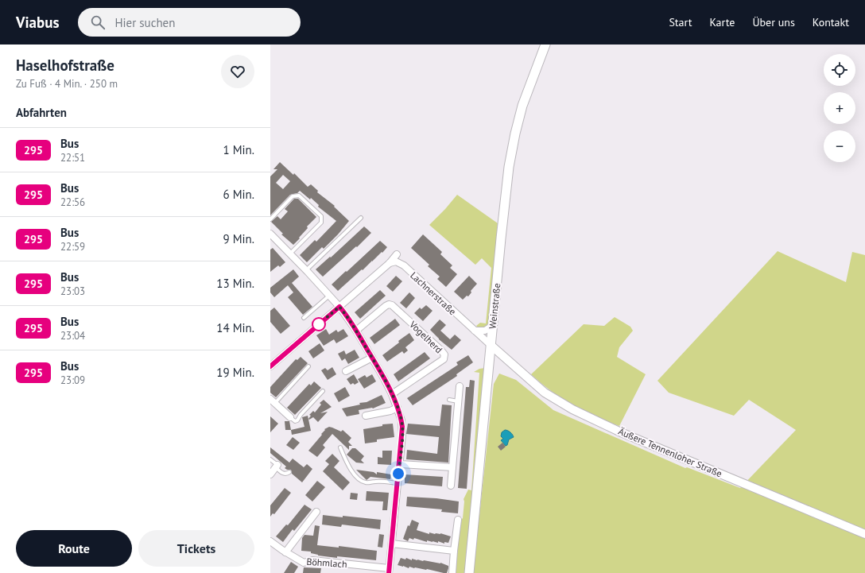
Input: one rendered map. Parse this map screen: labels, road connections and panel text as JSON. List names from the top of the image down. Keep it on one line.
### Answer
{"streets":{"main road":["Weinstraße"],"street":["Lachnerstraße","Vogelherd","Äußere Tennenloher Straße","Böhmlach"]},"crossings":[["Lachnerstraße","Weinstraße"],["Lachnerstraße","Äußere Tennenloher Straße"],["Weinstraße","Äußere Tennenloher Straße"]],"lines":["bus line 295"],"page":{"header":"Viabus","search":"Hier suchen","nav":["Start","Karte","Über uns","Kontakt"],"heading":[["Haselhofstraße","Zu Fuß · 4 Min. · 250 m"],"Abfahrten"],"map_buttons":["+","−"],"list":[{"mark":"295","name":"Bus","note":"22:51","value":"1 Min."},{"mark":"295","name":"Bus","note":"22:56","value":"6 Min."},{"mark":"295","name":"Bus","note":"22:59","value":"9 Min."},{"mark":"295","name":"Bus","note":"23:03","value":"13 Min."},{"mark":"295","name":"Bus","note":"23:04","value":"14 Min."},{"mark":"295","name":"Bus","note":"23:09","value":"19 Min."}],"buttons":["Route","Tickets"]}}
